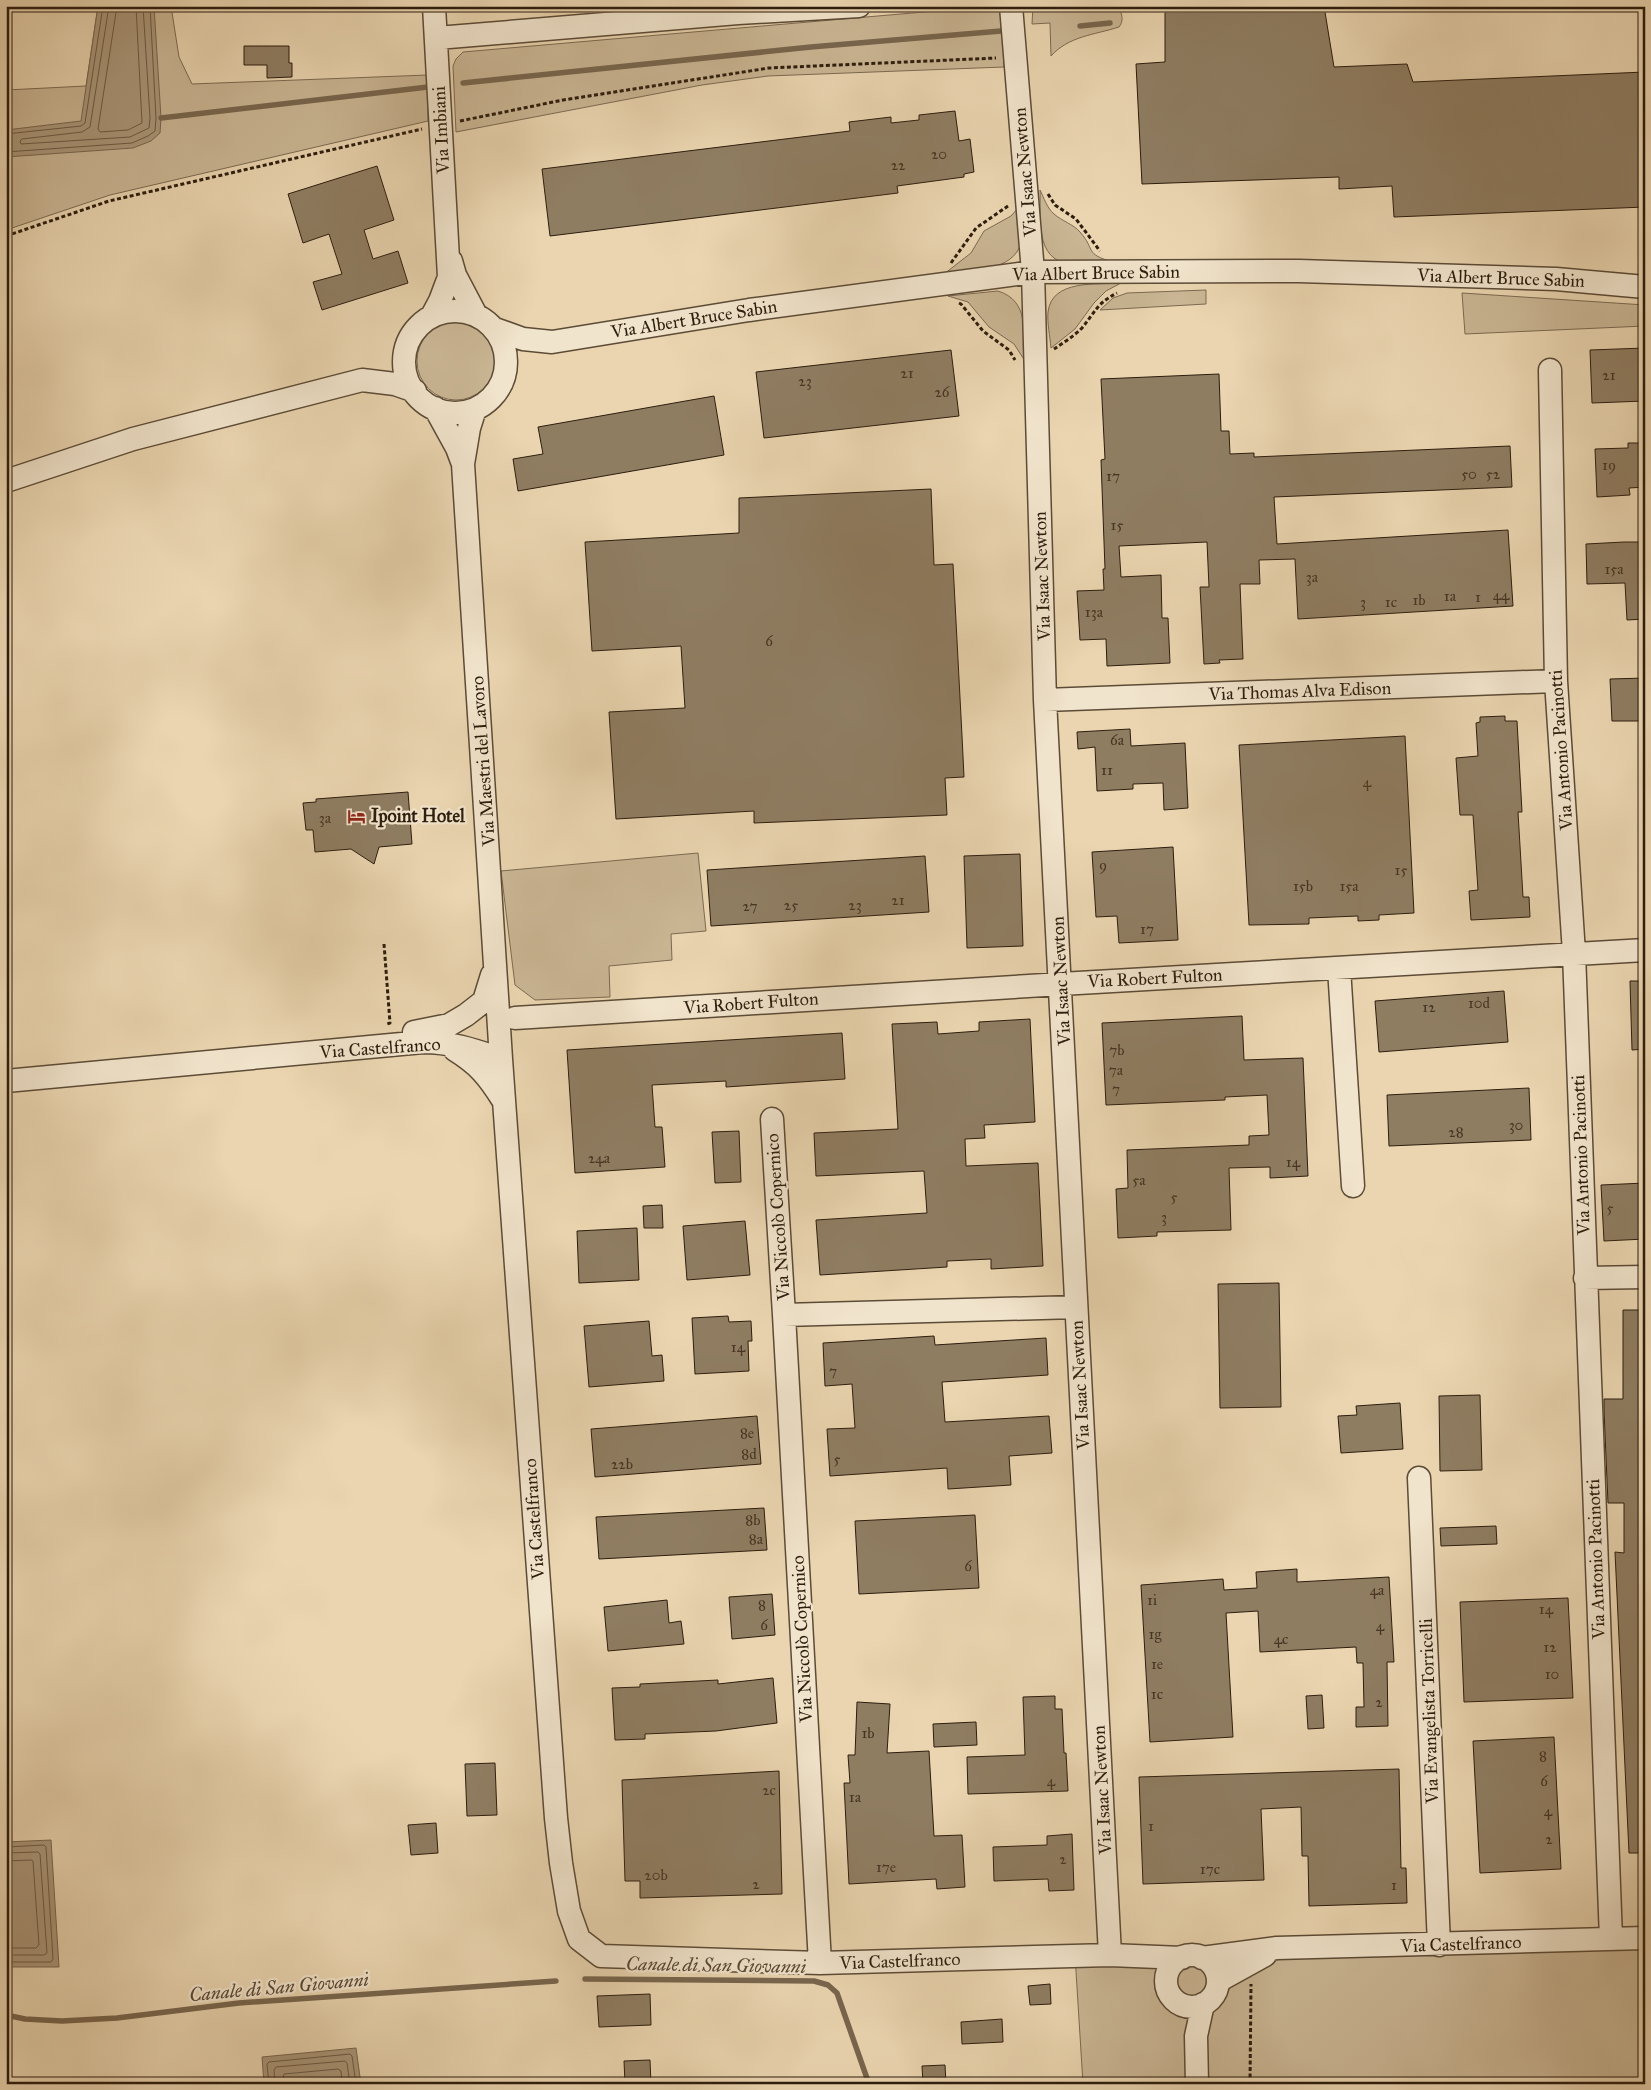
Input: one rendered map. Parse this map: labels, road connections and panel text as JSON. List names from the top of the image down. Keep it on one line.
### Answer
{"streets":{"street":["Via Imbiani","Via Isaac Newton","Via Albert Bruce Sabin","Via Thomas Alva Edison","Via Antonio Pacinotti","Via Maestri del Lavoro","Via Robert Fulton","Via Castelfranco","Via Niccolò Copernico","Via Evangelista Torricelli"]},"crossings":[["Via Imbiani","Via Albert Bruce Sabin"],["Via Imbiani","Via Maestri del Lavoro"],["Via Isaac Newton","Via Albert Bruce Sabin"],["Via Isaac Newton","Via Thomas Alva Edison"],["Via Isaac Newton","Via Robert Fulton"],["Via Isaac Newton","Via Castelfranco"],["Via Isaac Newton","Via Niccolò Copernico"],["Via Albert Bruce Sabin","Via Maestri del Lavoro"],["Via Thomas Alva Edison","Via Antonio Pacinotti"],["Via Antonio Pacinotti","Via Robert Fulton"],["Via Antonio Pacinotti","Via Castelfranco"],["Via Maestri del Lavoro","Via Castelfranco"],["Via Castelfranco","Via Niccolò Copernico"],["Via Castelfranco","Via Evangelista Torricelli"]],"water":["Canale di San Giovanni"],"places":{"hotel":["Ipoint Hotel"]},"house_numbers":["20","22","21","21","23","26","19","50","52","17","15","15a","3a","44","1a","1","1b","3","1c","13a","6","6a","11","4","3a","9","15","15b","15a","21","25","23","27","17","10d","12","7b","7a","7","30","28","24a","14","5a","5","5","3","14","7","8e","8d","5","22b","8b","8a","6","4a","1i","8","14","6","4","1g","4c","12","1e","10","1c","2","1b","8","4","6","2c","1a","4","1","2","2","17e","17c","20b","2","1"]}
